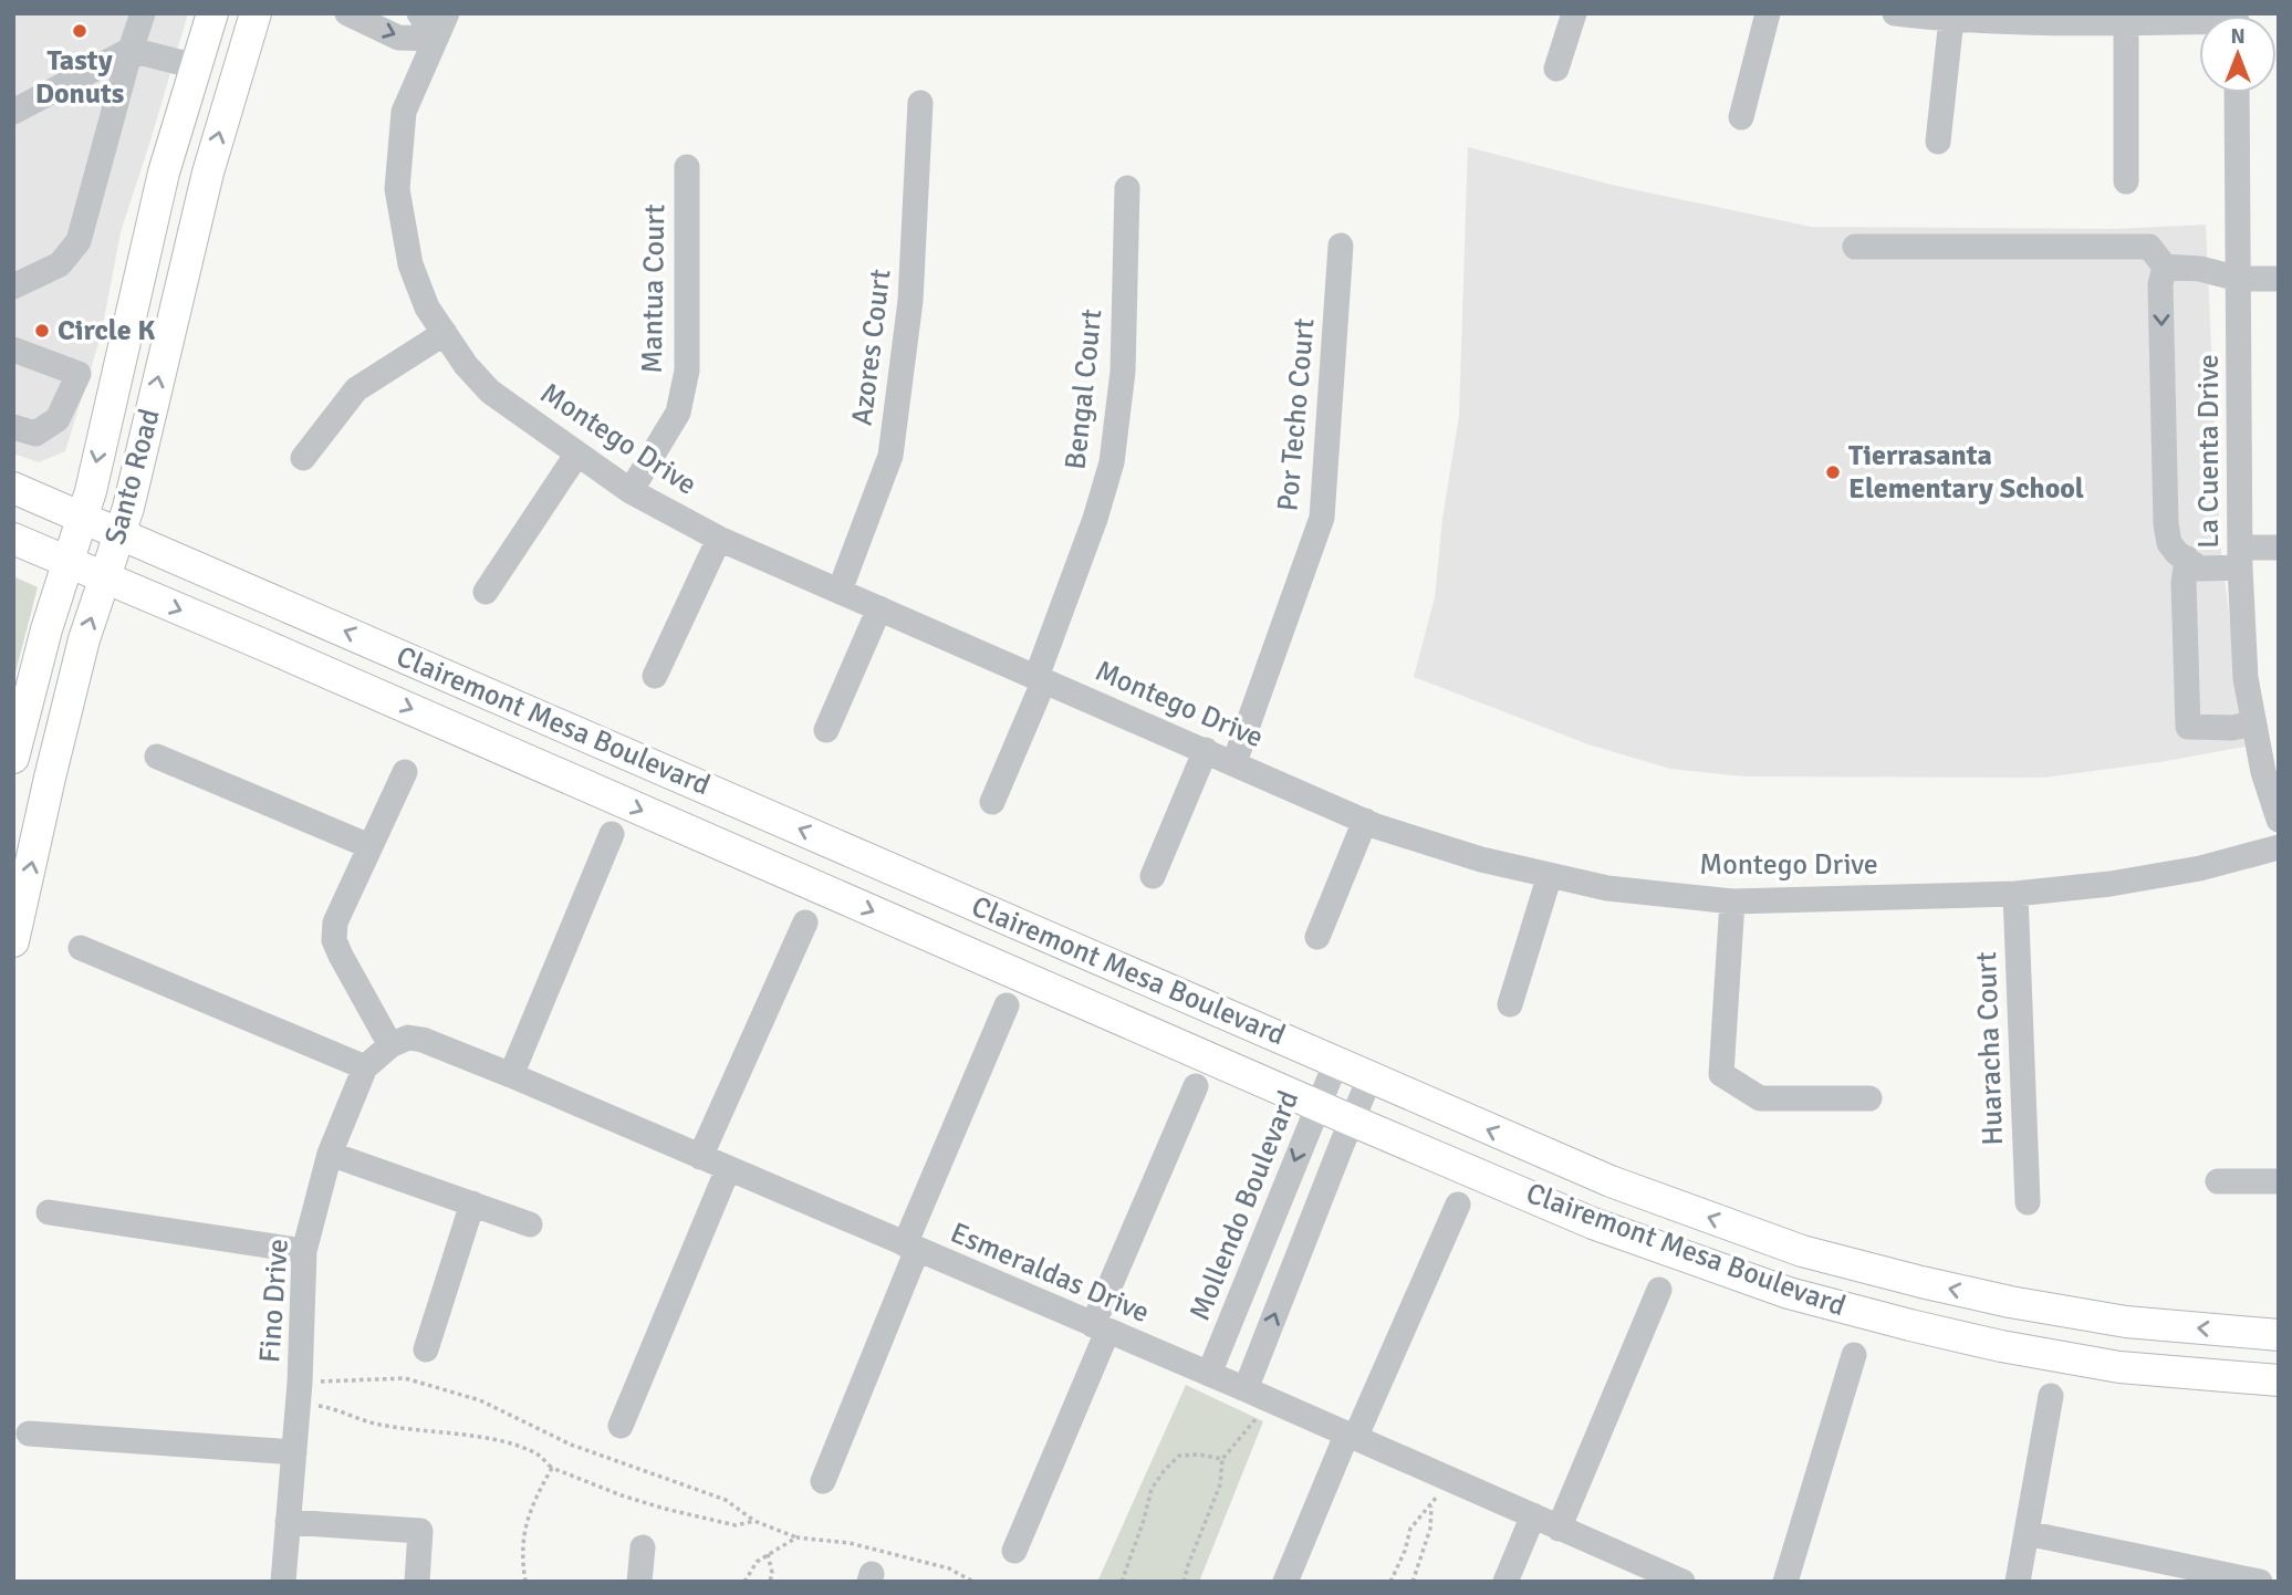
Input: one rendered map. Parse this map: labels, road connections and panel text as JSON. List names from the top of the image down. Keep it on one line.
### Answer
{"streets":{"main road":["Santo Road","Clairemont Mesa Boulevard"],"street":["Mantua Court","Azores Court","Bengal Court","Por Techo Court","Montego Drive","La Cuenta Drive","Huaracha Court","Mollendo Boulevard","Esmeraldas Drive","Fino Drive"]},"crossings":[["Mantua Court","Montego Drive"],["Azores Court","Montego Drive"],["Bengal Court","Montego Drive"],["Por Techo Court","Montego Drive"],["Montego Drive","Huaracha Court"],["Santo Road","Clairemont Mesa Boulevard"],["Clairemont Mesa Boulevard","Mollendo Boulevard"],["Mollendo Boulevard","Esmeraldas Drive"],["Esmeraldas Drive","Fino Drive"]],"places":["Tasty Donuts","Circle K","Tierrasanta Elementary School"],"north":"top"}
